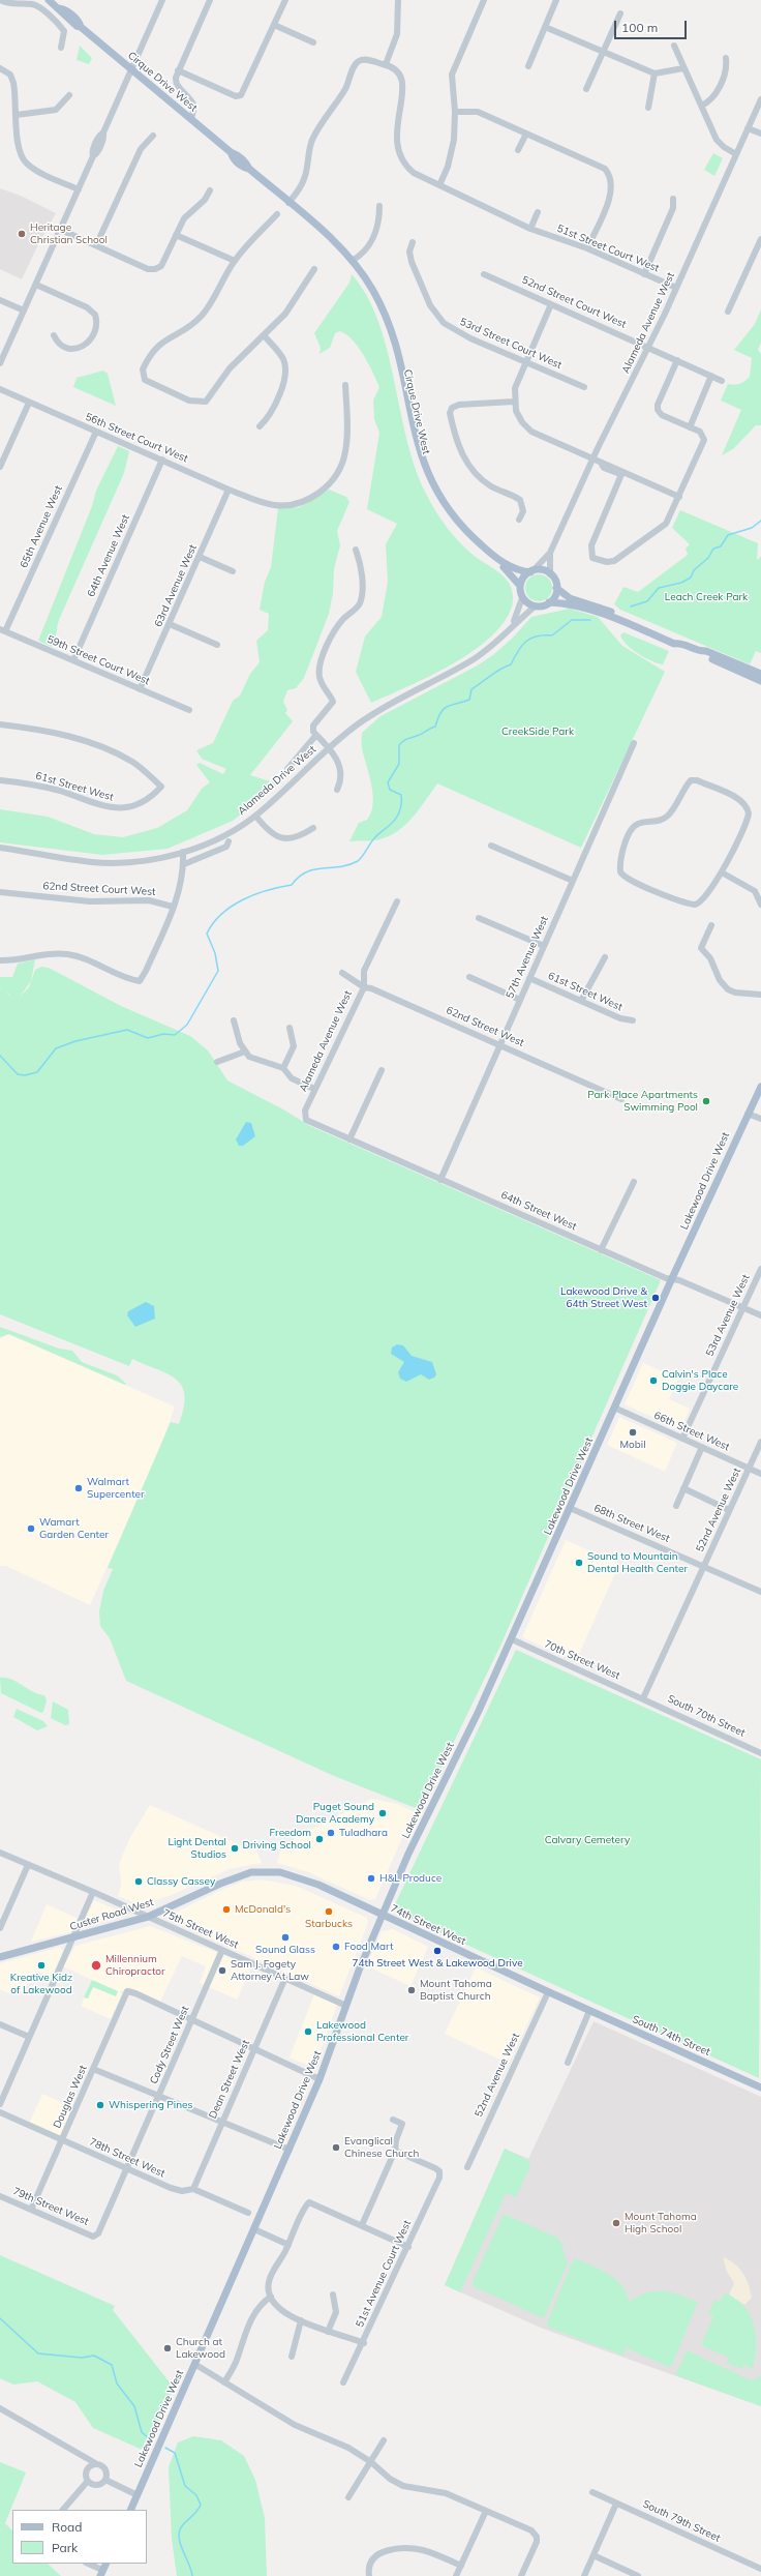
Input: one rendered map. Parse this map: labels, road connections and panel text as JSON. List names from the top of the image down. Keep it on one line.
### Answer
{"streets":{"main road":["Cirque Drive West","Lakewood Drive West","Custer Road West","74th Street West","South 74th Street"],"street":["51st Street Court West","52nd Street Court West","Alameda Avenue West","53rd Street Court West","56th Street Court West","65th Avenue West","64th Avenue West","63rd Avenue West","59th Street Court West","Alameda Drive West","61st Street West","62nd Street Court West","57th Avenue West","62nd Street West","64th Street West","53rd Avenue West","66th Street West","52nd Avenue West","68th Street West","70th Street West","South 70th Street","75th Street West","Cody Street West","Dean Street West","Douglas West","78th Street West","79th Street West","51st Avenue Court West","South 79th Street"]},"crossings":[["Cirque Drive West","Alameda Avenue West"],["Cirque Drive West","Alameda Drive West"],["51st Street Court West","Alameda Avenue West"],["52nd Street Court West","Alameda Avenue West"],["Alameda Avenue West","Alameda Drive West"],["Alameda Avenue West","62nd Street West"],["Alameda Avenue West","64th Street West"],["56th Street Court West","65th Avenue West"],["56th Street Court West","64th Avenue West"],["56th Street Court West","63rd Avenue West"],["65th Avenue West","59th Street Court West"],["64th Avenue West","59th Street Court West"],["63rd Avenue West","59th Street Court West"],["61st Street West","57th Avenue West"],["57th Avenue West","62nd Street West"],["57th Avenue West","64th Street West"],["Lakewood Drive West","64th Street West"],["Lakewood Drive West","66th Street West"],["Lakewood Drive West","68th Street West"],["Lakewood Drive West","70th Street West"],["Lakewood Drive West","74th Street West"],["Lakewood Drive West","75th Street West"],["64th Street West","53rd Avenue West"],["53rd Avenue West","66th Street West"],["66th Street West","52nd Avenue West"],["52nd Avenue West","68th Street West"],["52nd Avenue West","70th Street West"],["52nd Avenue West","South 70th Street"],["52nd Avenue West","74th Street West"],["70th Street West","South 70th Street"],["Custer Road West","74th Street West"],["Custer Road West","75th Street West"],["74th Street West","South 74th Street"],["75th Street West","Cody Street West"],["75th Street West","Dean Street West"],["Cody Street West","Douglas West"],["Cody Street West","78th Street West"],["Cody Street West","79th Street West"],["Dean Street West","78th Street West"],["Douglas West","78th Street West"],["Douglas West","79th Street West"]],"parks":["Leach Creek Park","CreekSide Park","Calvary Cemetery"],"places":["Heritage Christian School","Park Place Apartments Swimming Pool","Lakewood Drive & 64th Street West","Calvin's Place Doggie Daycare","Mobil","Walmart Supercenter","Wamart Garden Center","Sound to Mountain Dental Health Center","Puget Sound Dance Academy","Tuladhara","Freedom Driving School","Light Dental Studios","H&L Produce","Classy Cassey","McDonald's","Starbucks","Sound Glass","Food Mart","74th Street West & Lakewood Drive","Kreative Kidz of Lakewood","Millennium Chiropractor","Sam J. Fogety Attorney At Law","Mount Tahoma Baptist Church","Lakewood Professional Center","Whispering Pines","Evanglical Chinese Church","Mount Tahoma High School","Church at Lakewood"],"legend":["Road","Park"],"scale_bar":"100 m"}
